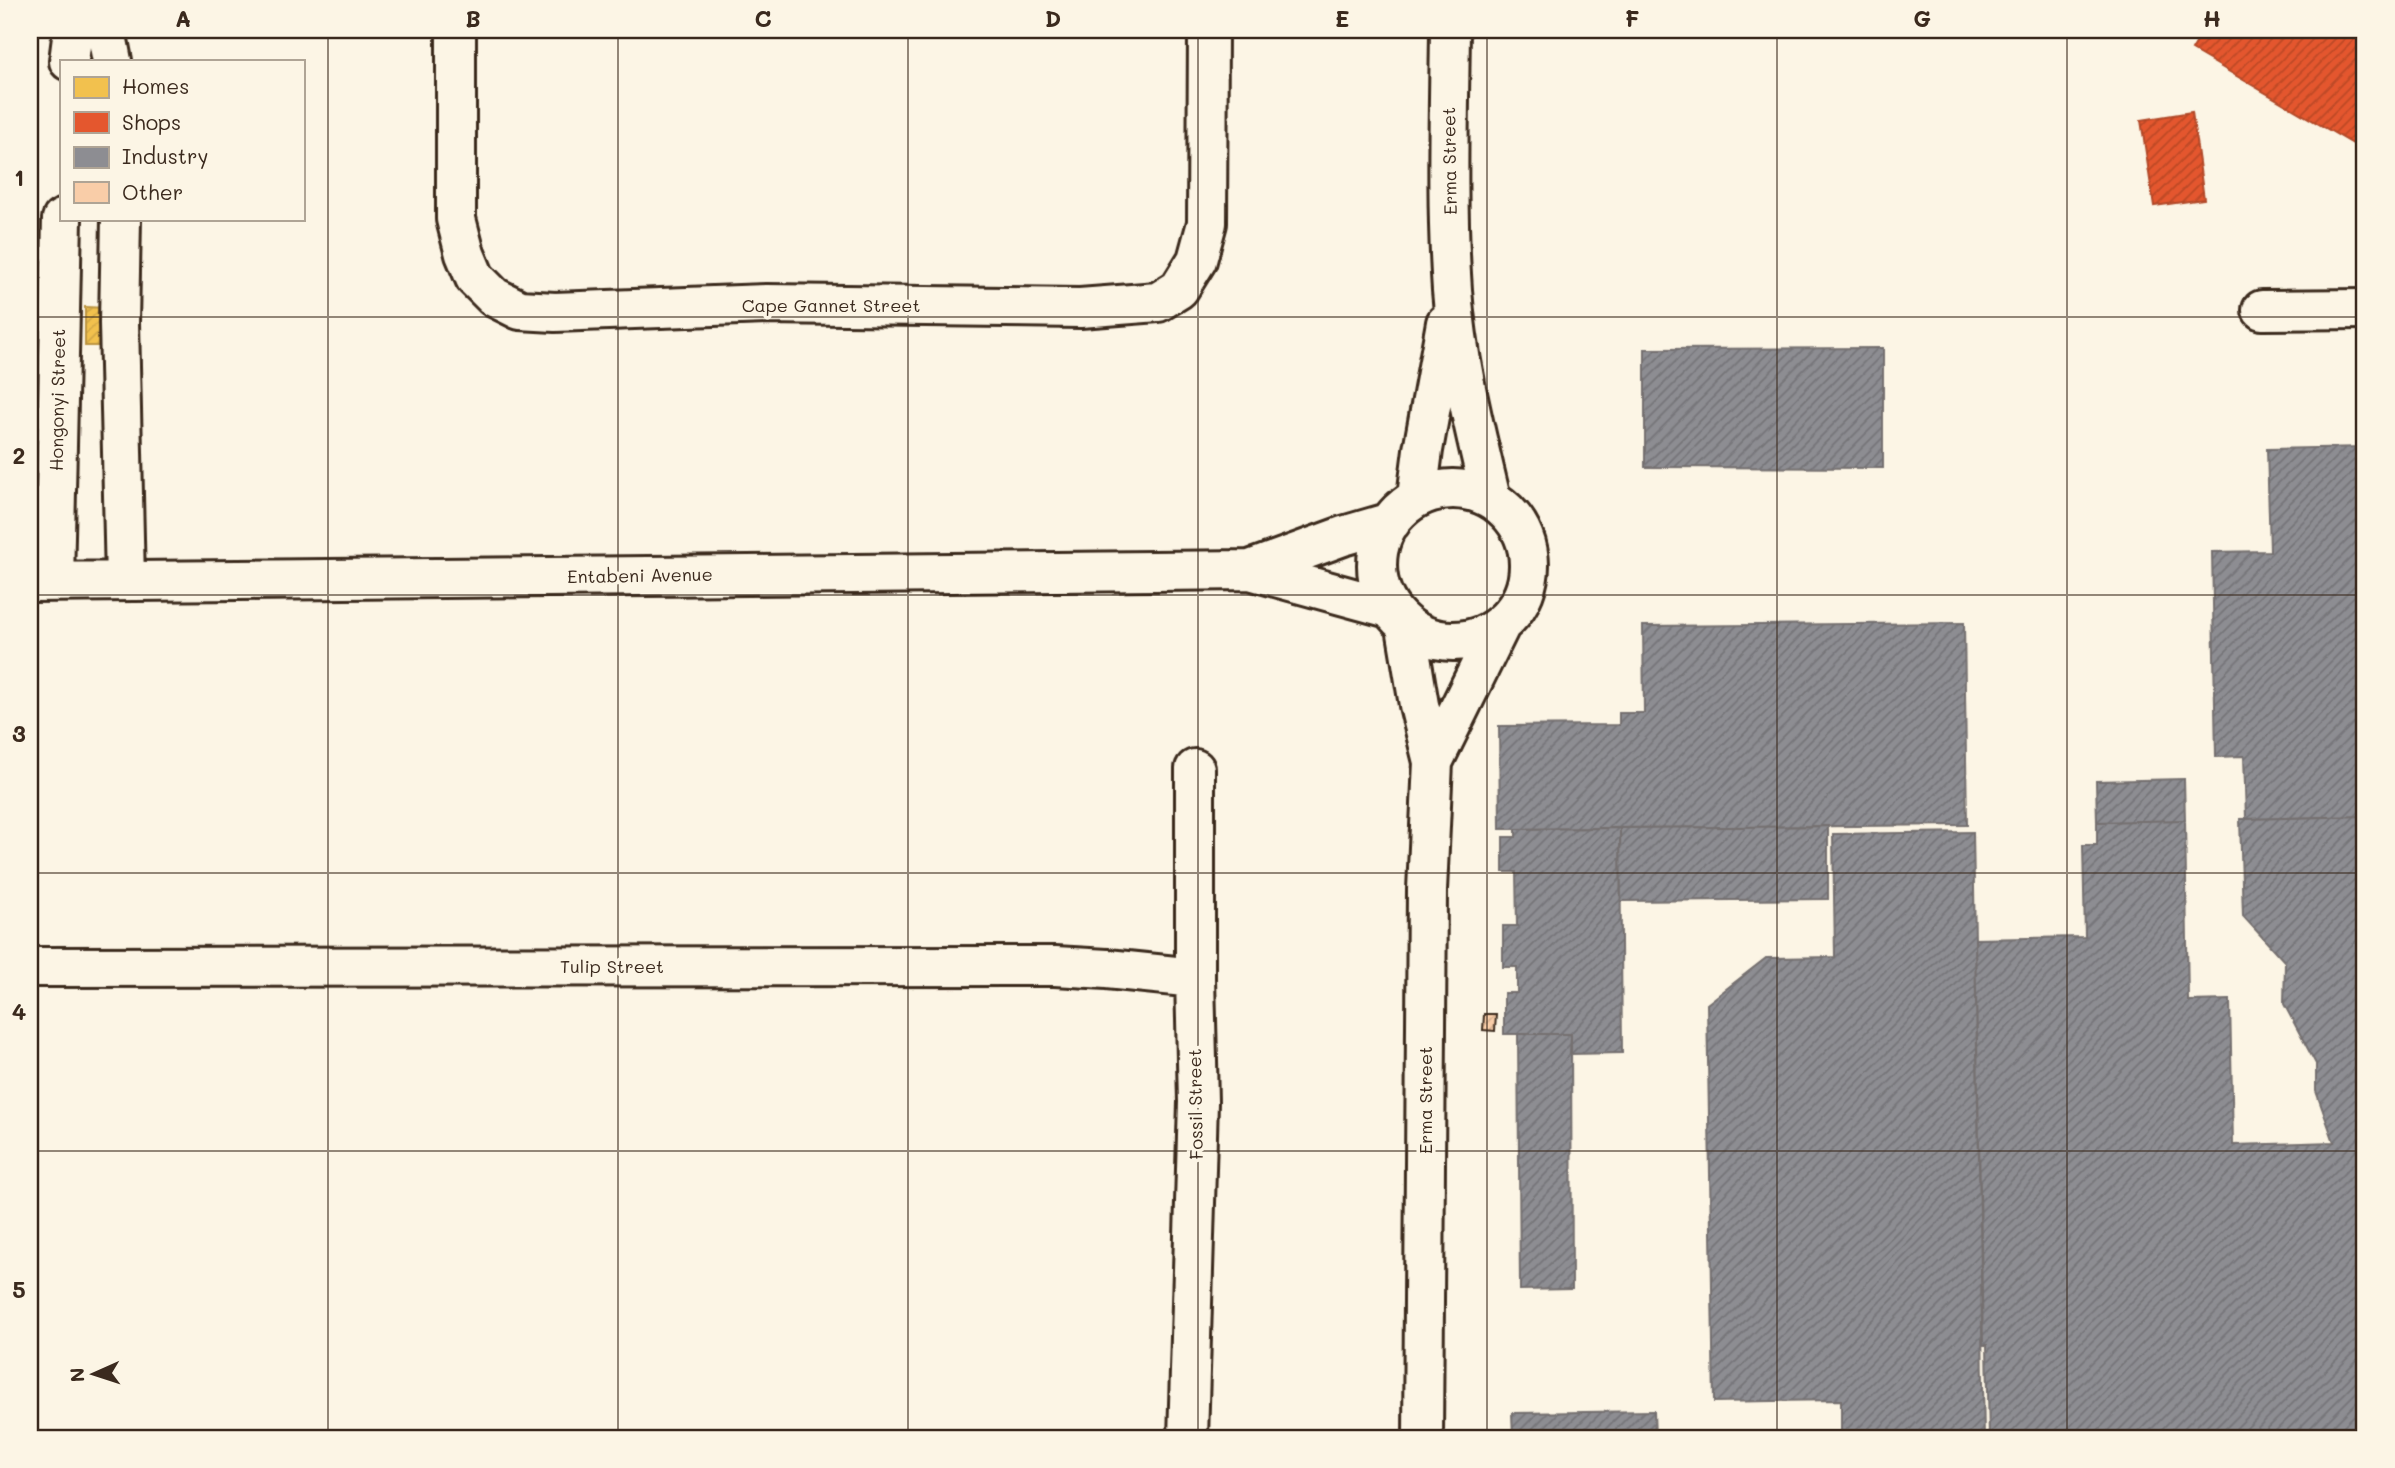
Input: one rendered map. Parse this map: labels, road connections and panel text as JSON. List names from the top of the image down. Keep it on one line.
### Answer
{"streets":{"street":["Erma Street","Cape Gannet Street","Hongonyi Street","Entabeni Avenue","Tulip Street","Fossil Street"]},"crossings":[["Erma Street","Entabeni Avenue"],["Hongonyi Street","Entabeni Avenue"],["Tulip Street","Fossil Street"]],"legend":["Homes","Shops","Industry","Other"],"north":"left","grid":{"columns":["A","B","C","D","E","F","G","H"],"rows":["1","2","3","4","5"]}}
